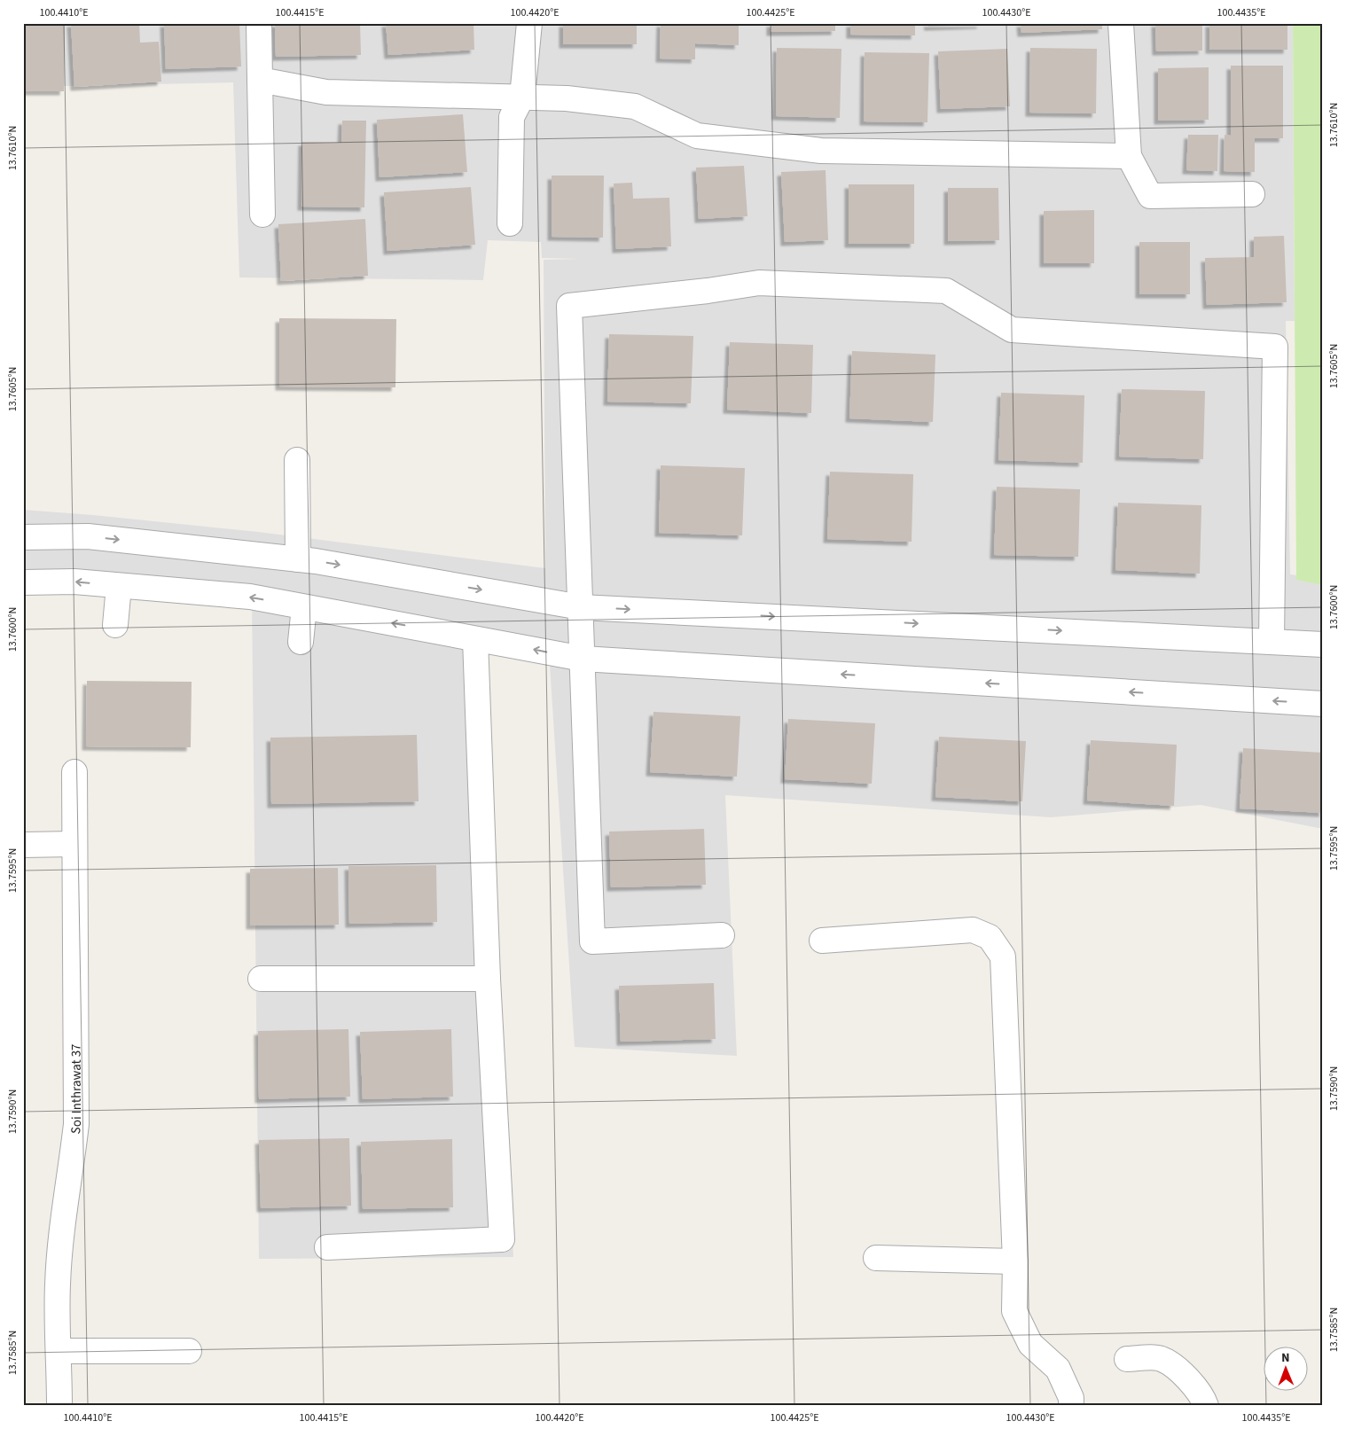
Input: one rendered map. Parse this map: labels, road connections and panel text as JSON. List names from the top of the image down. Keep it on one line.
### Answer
{"streets":{"street":["Soi Inthrawat 37"]},"north":"top","coordinates":["100.4410°E","100.4415°E","100.4420°E","100.4425°E","100.4430°E","100.4435°E","13.7610°N","13.7605°N","13.7600°N","13.7595°N","13.7590°N","13.7585°N"]}
